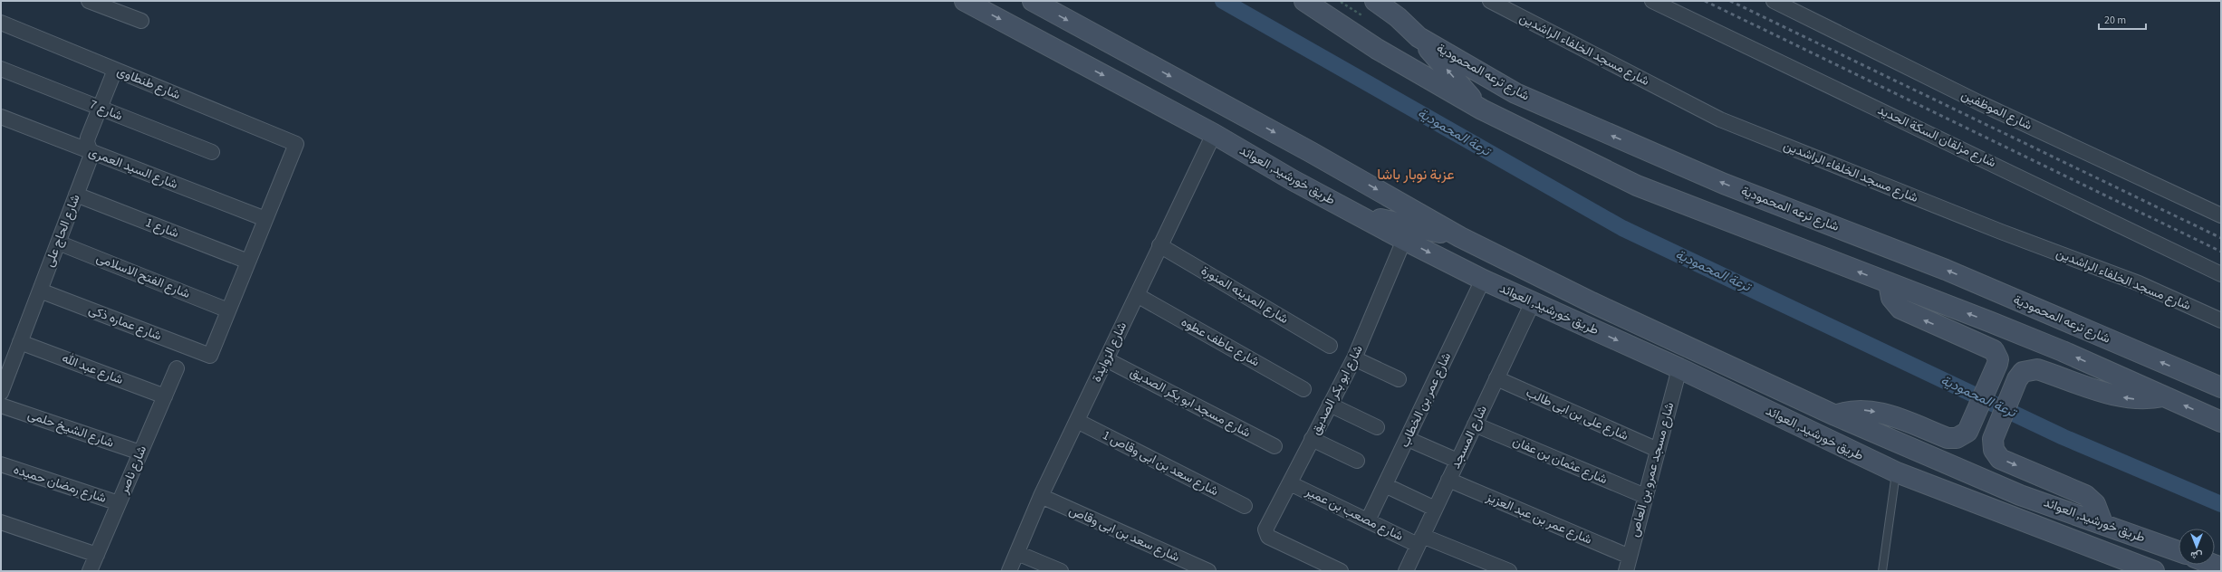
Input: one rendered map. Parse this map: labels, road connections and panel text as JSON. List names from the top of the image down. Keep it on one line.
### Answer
{"streets":{"main road":["شارع ترعه المحمودية","طريق خورشيد, العوائد"],"street":["شارع مسجد الخلفاء الراشدين","شارع طنطاوى","شارع 7","شارع الموظفين","شارع مزلقان السكة الحديد","شارع السيد العمرى","شارع 1","شارع الحاج على","شارع الفتح الاسلامى","شارع المدينه المنورة","شارع عماره ذكى","شارع عاطف عطوه","شارع الزوايدة","شارع عبد الله","شارع ابو بكر الصديق","شارع عمر بن الخطاب","شارع مسجد ابو بكر الصديق","شارع على بن ابى طالب","شارع الشيخ حلمى","شارع المسجد","شارع عثمان بن عفان","شارع سعد بن ابى وقاص 1","شارع ناصر","شارع مسجد عمرو بن العاص","شارع رمضان حميده","شارع مصعب بن عمير","شارع عمر بن عبد العزيز","شارع سعد بن ابى وقاص"]},"crossings":[["شارع طنطاوى","شارع السيد العمرى"],["شارع طنطاوى","شارع الحاج على"],["شارع 7","شارع الحاج على"],["شارع السيد العمرى","شارع الحاج على"],["طريق خورشيد, العوائد","شارع الزوايدة"],["طريق خورشيد, العوائد","شارع ابو بكر الصديق"],["طريق خورشيد, العوائد","شارع عمر بن الخطاب"],["طريق خورشيد, العوائد","شارع المسجد"],["طريق خورشيد, العوائد","شارع مسجد عمرو بن العاص"],["شارع 1","شارع الحاج على"],["شارع الحاج على","شارع الفتح الاسلامى"],["شارع الحاج على","شارع عماره ذكى"],["شارع الحاج على","شارع عبد الله"],["شارع الفتح الاسلامى","شارع عماره ذكى"],["شارع المدينه المنورة","شارع الزوايدة"],["شارع عاطف عطوه","شارع الزوايدة"],["شارع الزوايدة","شارع مسجد ابو بكر الصديق"],["شارع الزوايدة","شارع سعد بن ابى وقاص 1"],["شارع الزوايدة","شارع سعد بن ابى وقاص"],["شارع عبد الله","شارع ناصر"],["شارع ابو بكر الصديق","شارع مصعب بن عمير"],["شارع عمر بن الخطاب","شارع مصعب بن عمير"],["شارع على بن ابى طالب","شارع المسجد"],["شارع على بن ابى طالب","شارع مسجد عمرو بن العاص"],["شارع الشيخ حلمى","شارع ناصر"],["شارع المسجد","شارع عثمان بن عفان"],["شارع المسجد","شارع مصعب بن عمير"],["شارع المسجد","شارع عمر بن عبد العزيز"],["شارع عثمان بن عفان","شارع مسجد عمرو بن العاص"],["شارع ناصر","شارع رمضان حميده"],["شارع مسجد عمرو بن العاص","شارع عمر بن عبد العزيز"]],"districts":["عزبة نوبار باشا"],"water":["ترعة المحمودية"],"scale_bar":"20 m","north":"bottom"}
